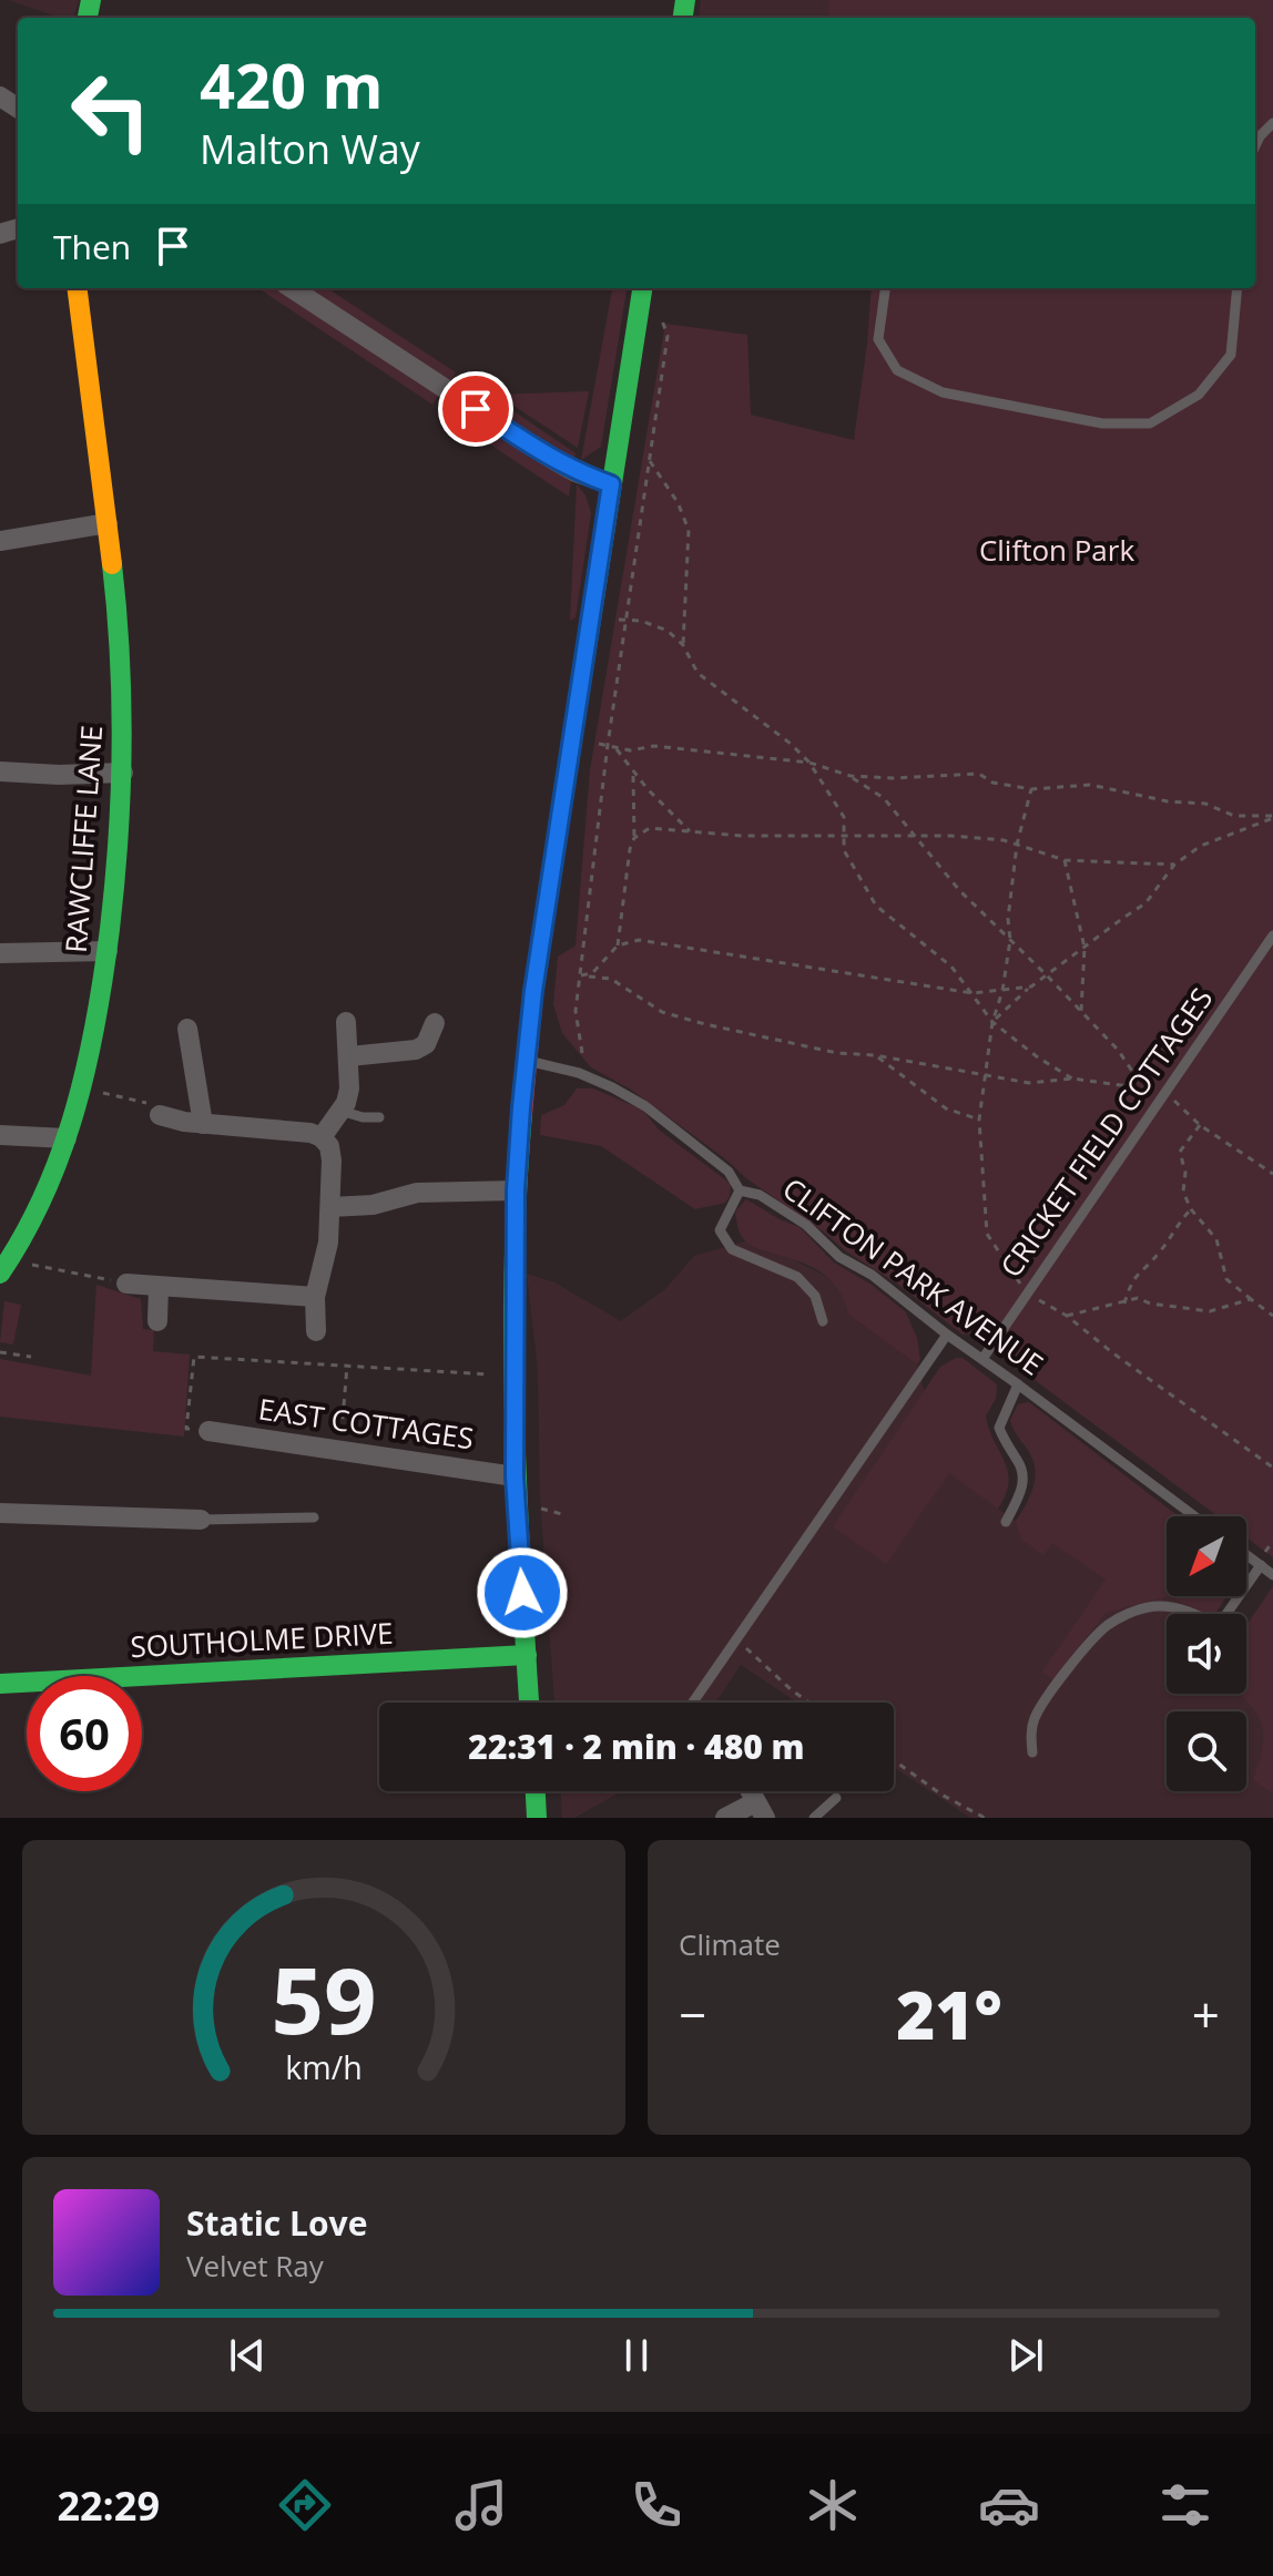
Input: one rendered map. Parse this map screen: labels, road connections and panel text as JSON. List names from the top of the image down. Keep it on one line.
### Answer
{"streets":{"street":["RAWCLIFFE LANE","EAST COTTAGES","SOUTHOLME DRIVE"],"lane":["CRICKET FIELD COTTAGES","CLIFTON PARK AVENUE"]},"crossings":[["CRICKET FIELD COTTAGES","CLIFTON PARK AVENUE"]],"parks":["Clifton Park"],"north":"bottom left","page":{"turn":["420 m","Malton Way"],"then":"Then","limit":"60","trip":"22:31 · 2 min · 480 m","tile":"Climate","heat":["−","21°","+"],"song":["Static Love","Velvet Ray"],"tabs":"22:29","gauge":["59","km/h"]}}
